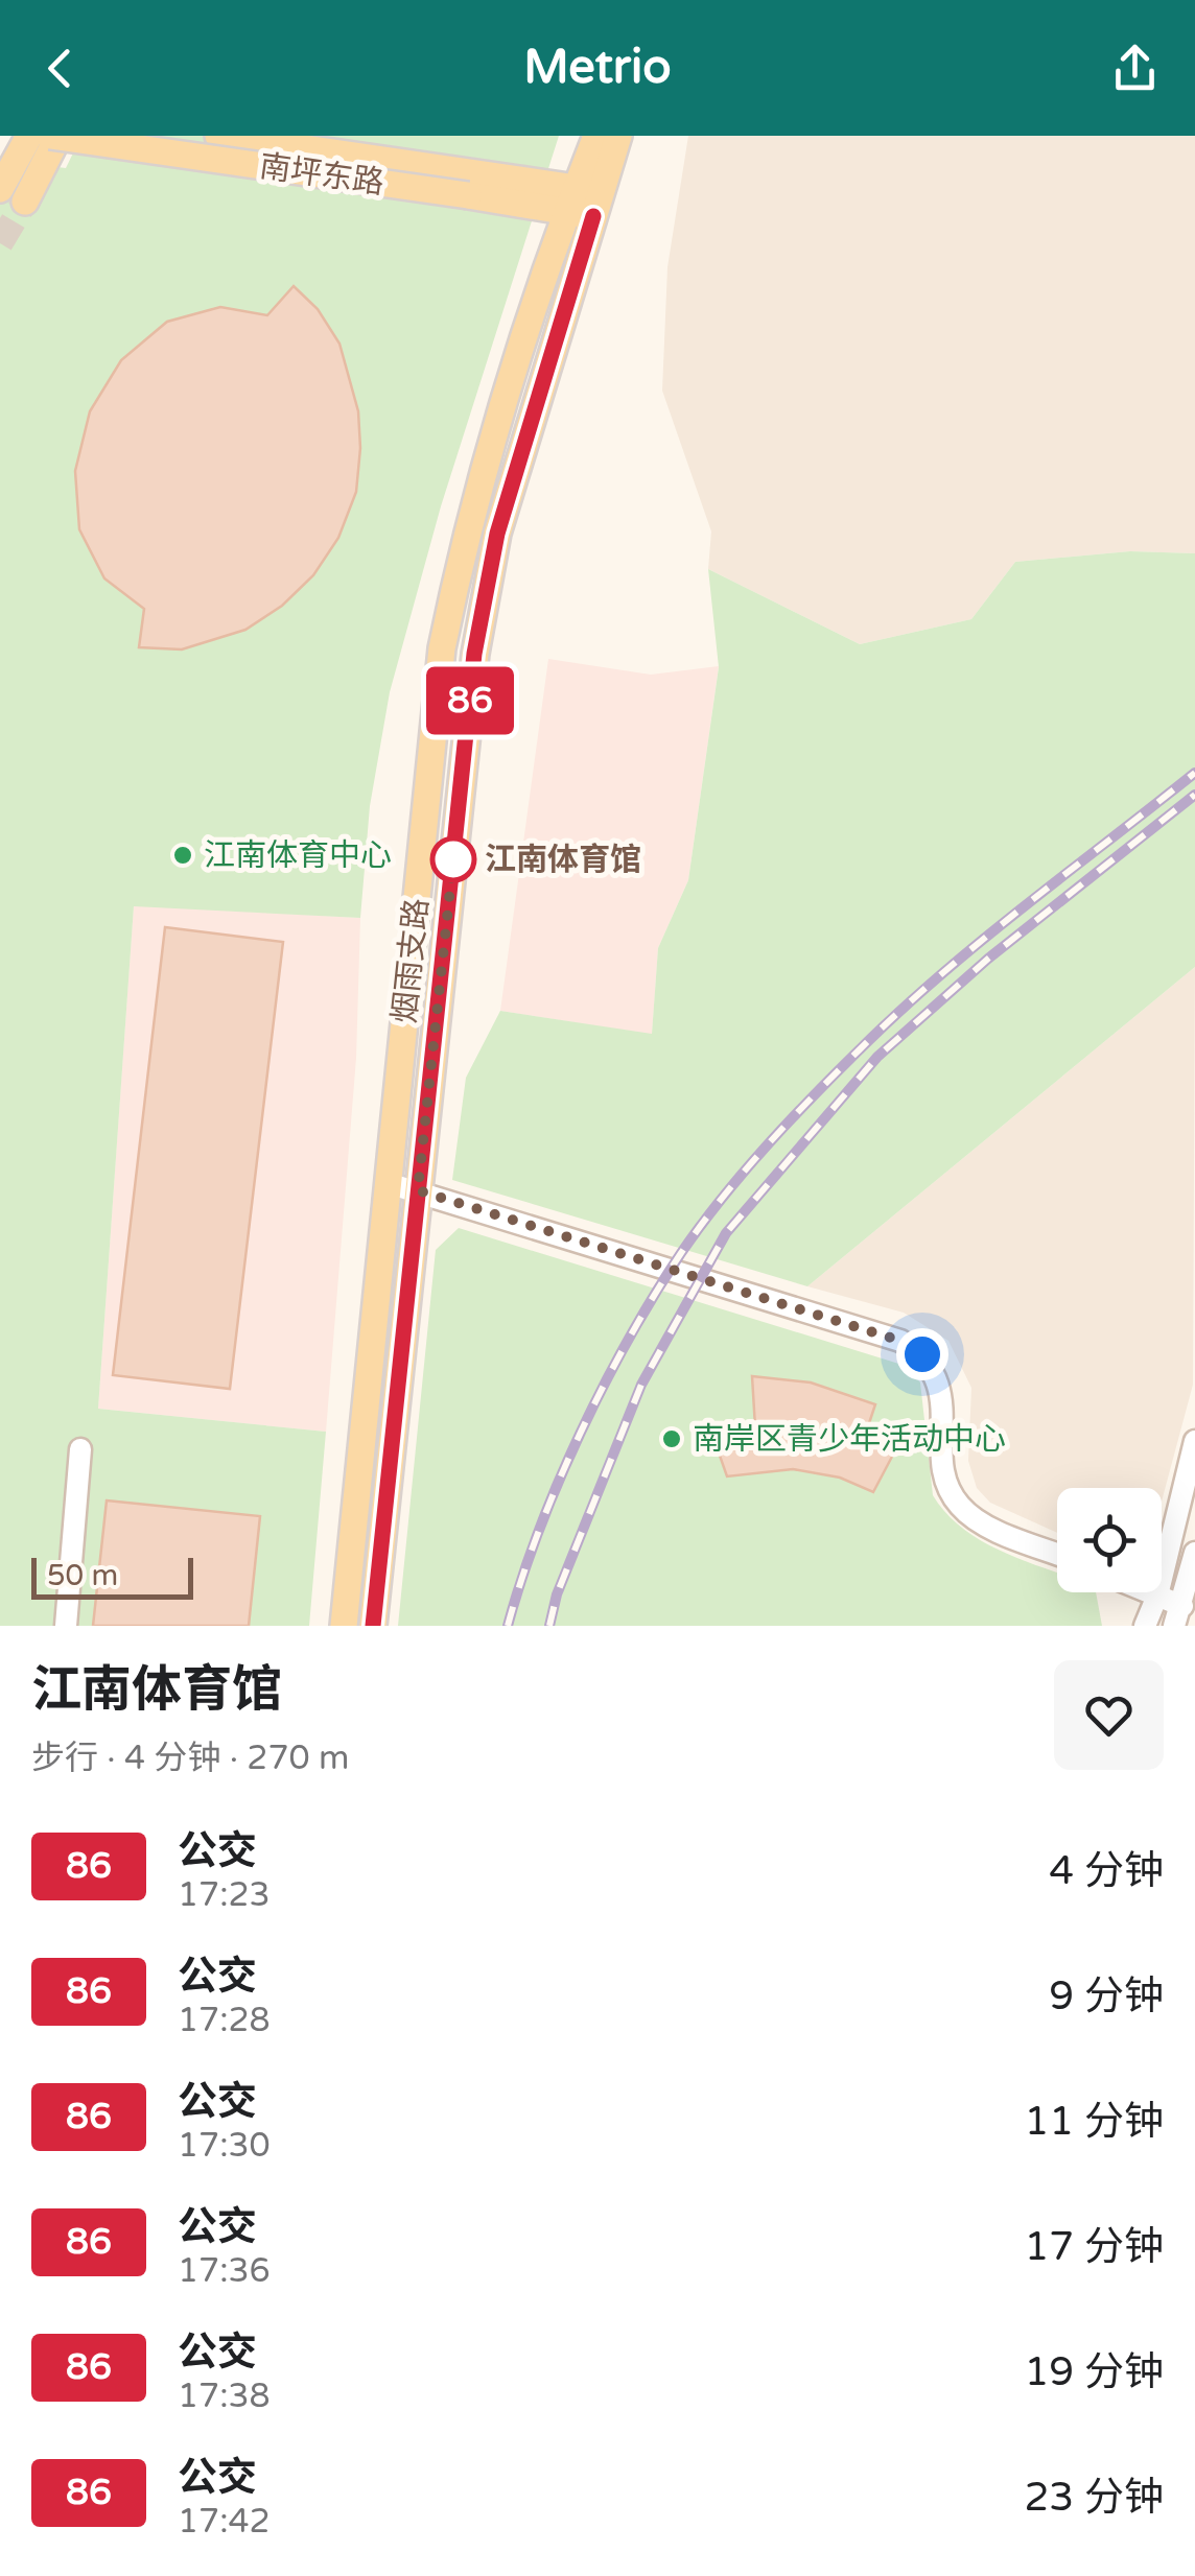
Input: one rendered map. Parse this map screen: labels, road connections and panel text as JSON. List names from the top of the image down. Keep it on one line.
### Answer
{"streets":{"main road":["南坪东路","烟雨支路"]},"crossings":[["南坪东路","烟雨支路"]],"places":["江南体育中心","江南体育馆","南岸区青少年活动中心"],"lines":["bus line 86"],"scale_bar":"50 m","page":{"header":"Metrio","on_map":"86","scale":"50 m","heading":["江南体育馆","步行 · 4 分钟 · 270 m"],"list":[{"mark":"86","name":"公交","note":"17:23","value":"4 分钟"},{"mark":"86","name":"公交","note":"17:28","value":"9 分钟"},{"mark":"86","name":"公交","note":"17:30","value":"11 分钟"},{"mark":"86","name":"公交","note":"17:36","value":"17 分钟"},{"mark":"86","name":"公交","note":"17:38","value":"19 分钟"},{"mark":"86","name":"公交","note":"17:42","value":"23 分钟"}]}}
